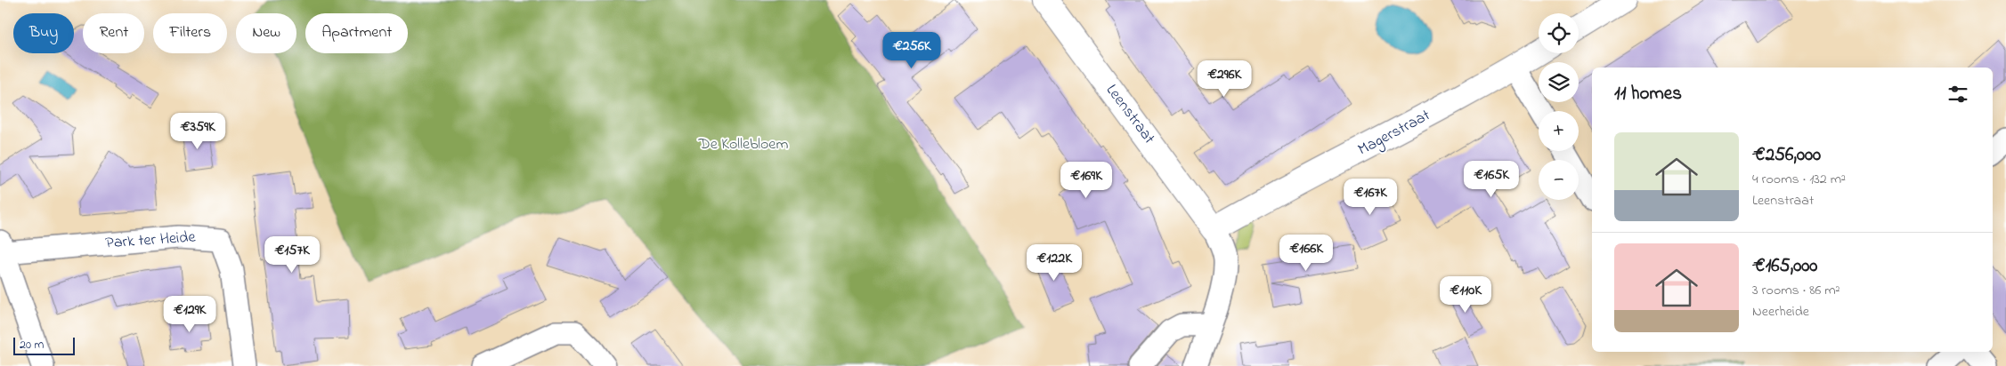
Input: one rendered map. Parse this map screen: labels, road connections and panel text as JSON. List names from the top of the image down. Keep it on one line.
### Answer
{"streets":{"street":["Leenstraat","Magerstraat","Park ter Heide"]},"crossings":[["Leenstraat","Magerstraat"]],"parks":["De Kollebloem"],"scale_bar":"20 m","page":{"map_buttons":["+","−"],"chip":["Buy","Rent","Filters","New","Apartment"],"price":["€256K","€296K","€359K","€165K","€169K","€167K","€166K","€157K","€122K","€110K","€129K"],"heading":"11 homes","list":[{"name":"€256,000","note":"4 rooms · 132 m² · Leenstraat"},{"name":"€165,000","note":"3 rooms · 86 m² · Neerheide"}],"scale":"20 m"}}
